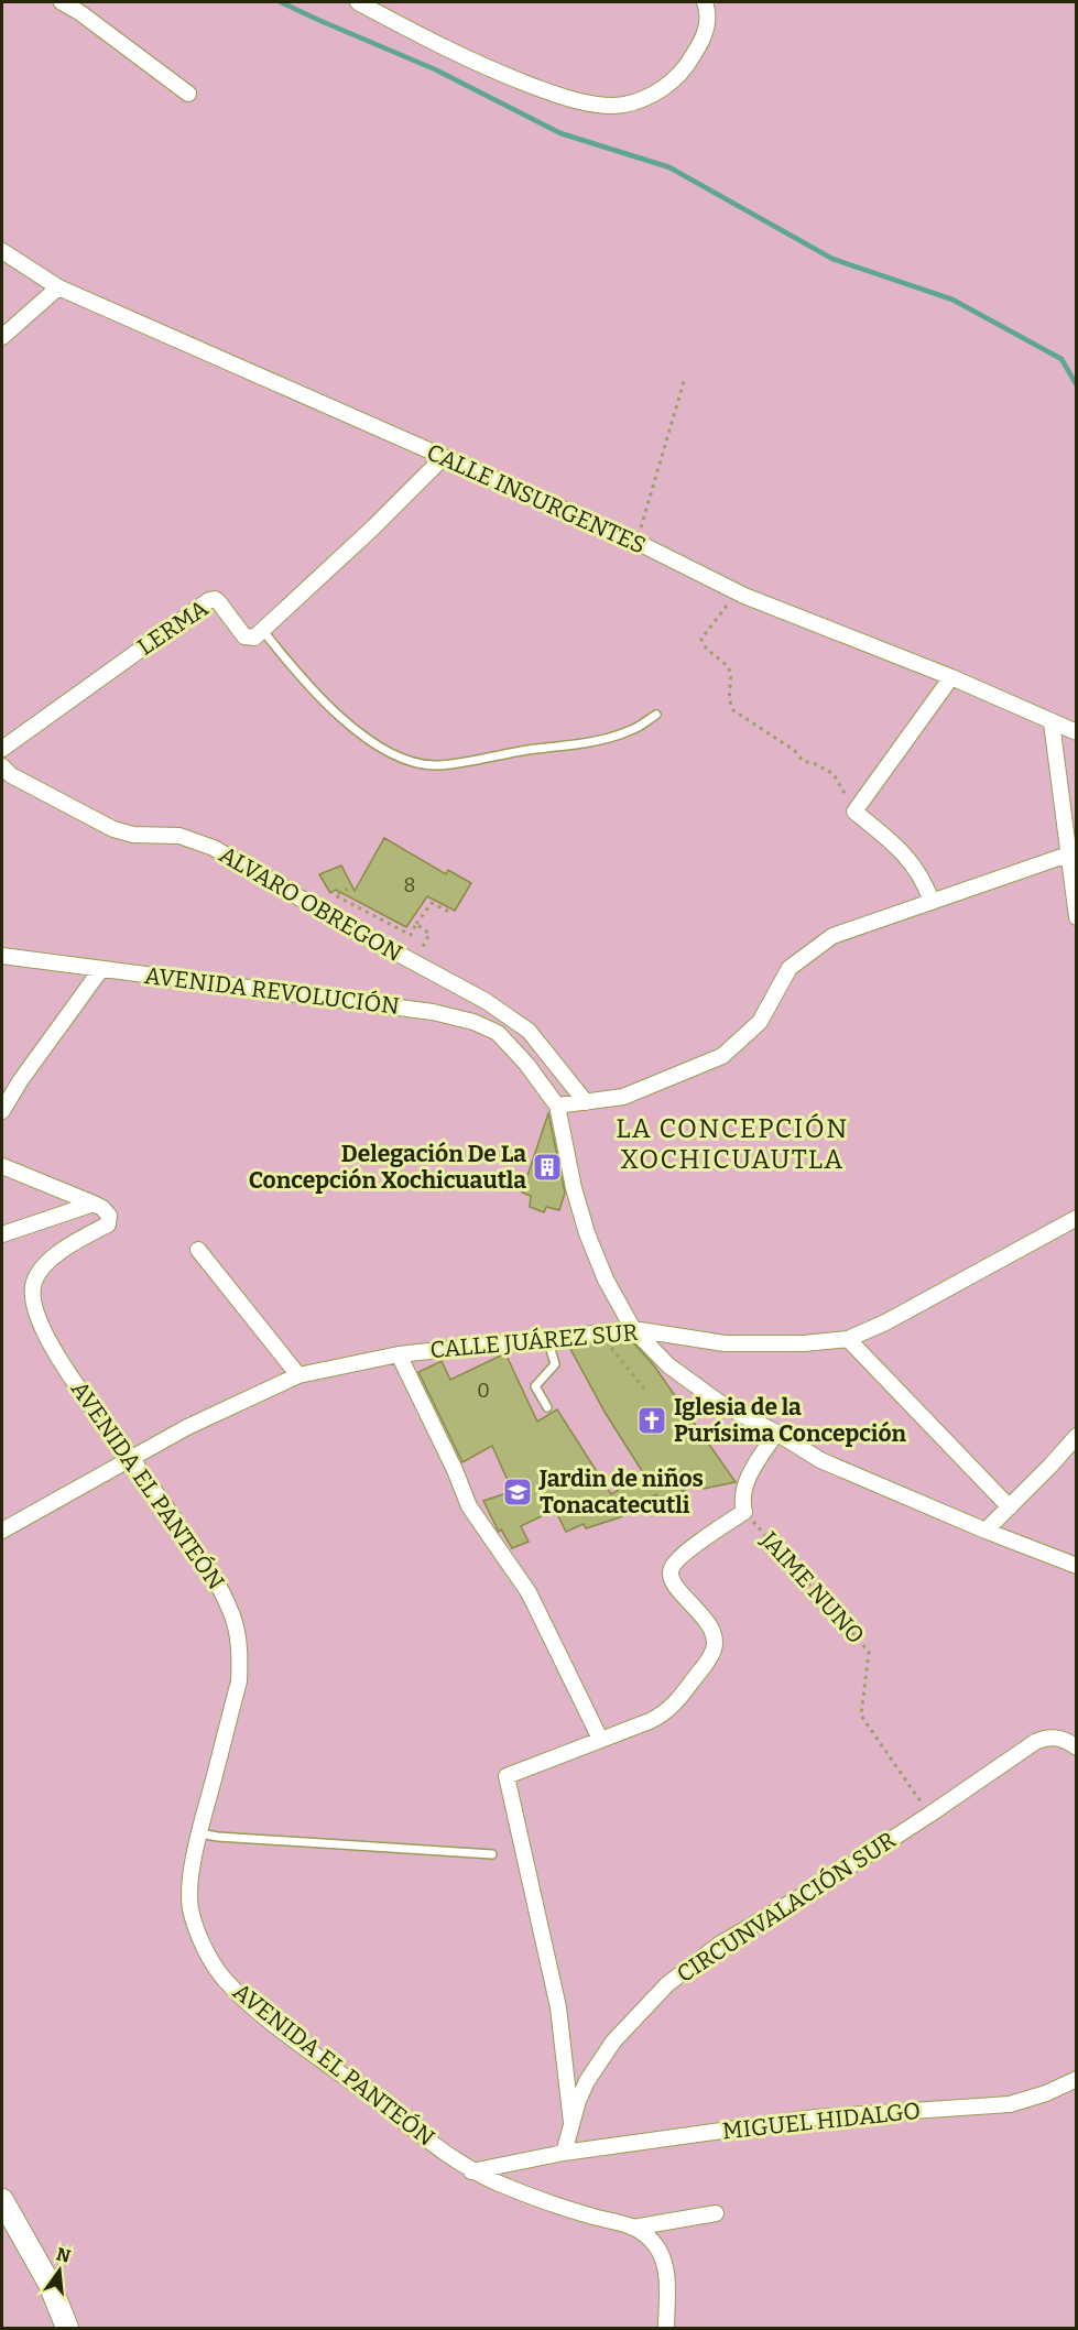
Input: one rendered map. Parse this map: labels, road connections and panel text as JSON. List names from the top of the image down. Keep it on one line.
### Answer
{"streets":{"street":["CALLE INSURGENTES","LERMA","ALVARO OBREGON","AVENIDA REVOLUCIÓN","CALLE JUÁREZ SUR","AVENIDA EL PANTEÓN","JAIME NUNO","CIRCUNVALACIÓN SUR","MIGUEL HIDALGO"]},"crossings":[["CALLE JUÁREZ SUR","AVENIDA EL PANTEÓN"],["JAIME NUNO","CIRCUNVALACIÓN SUR"],["CIRCUNVALACIÓN SUR","MIGUEL HIDALGO"]],"districts":["LA CONCEPCIÓN XOCHICUAUTLA"],"places":{"building":["Delegación De La Concepción Xochicuautla"],"church":["Iglesia de la Purísima Concepción"],"school or university":["Jardin de niños Tonacatecutli"]},"house_numbers":["8","0"],"north":"top"}
